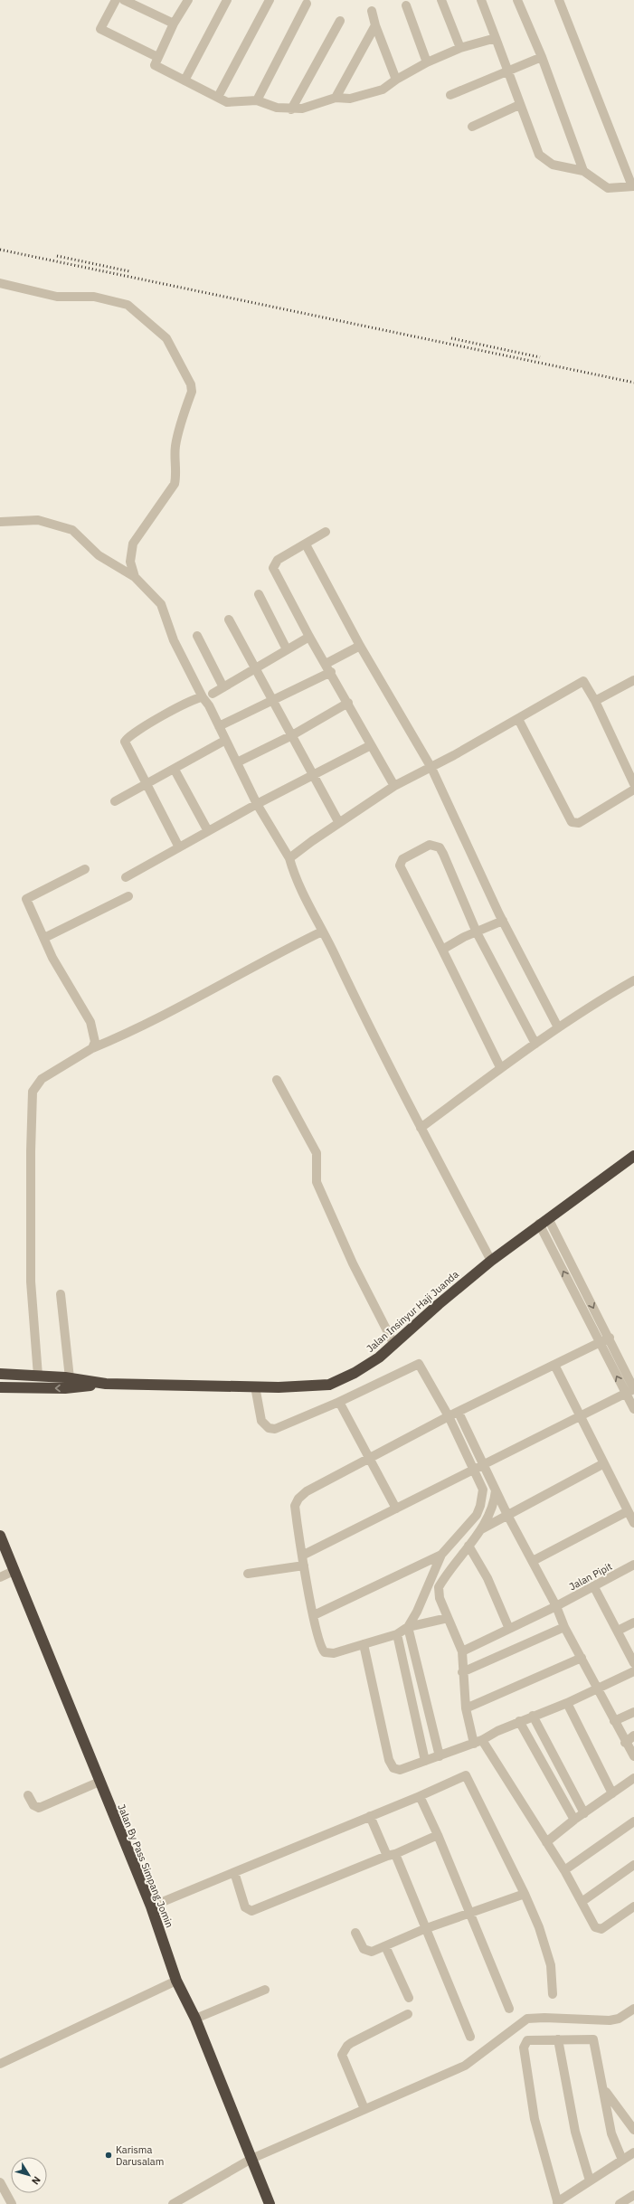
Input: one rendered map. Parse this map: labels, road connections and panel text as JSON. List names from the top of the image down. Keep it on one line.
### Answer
{"streets":{"highway":["Jalan Insinyur Haji Juanda","Jalan By Pass Simpang Jomin"],"street":["Jalan Pipit"]},"places":["Karisma Darusalam"],"north":"bottom right"}
